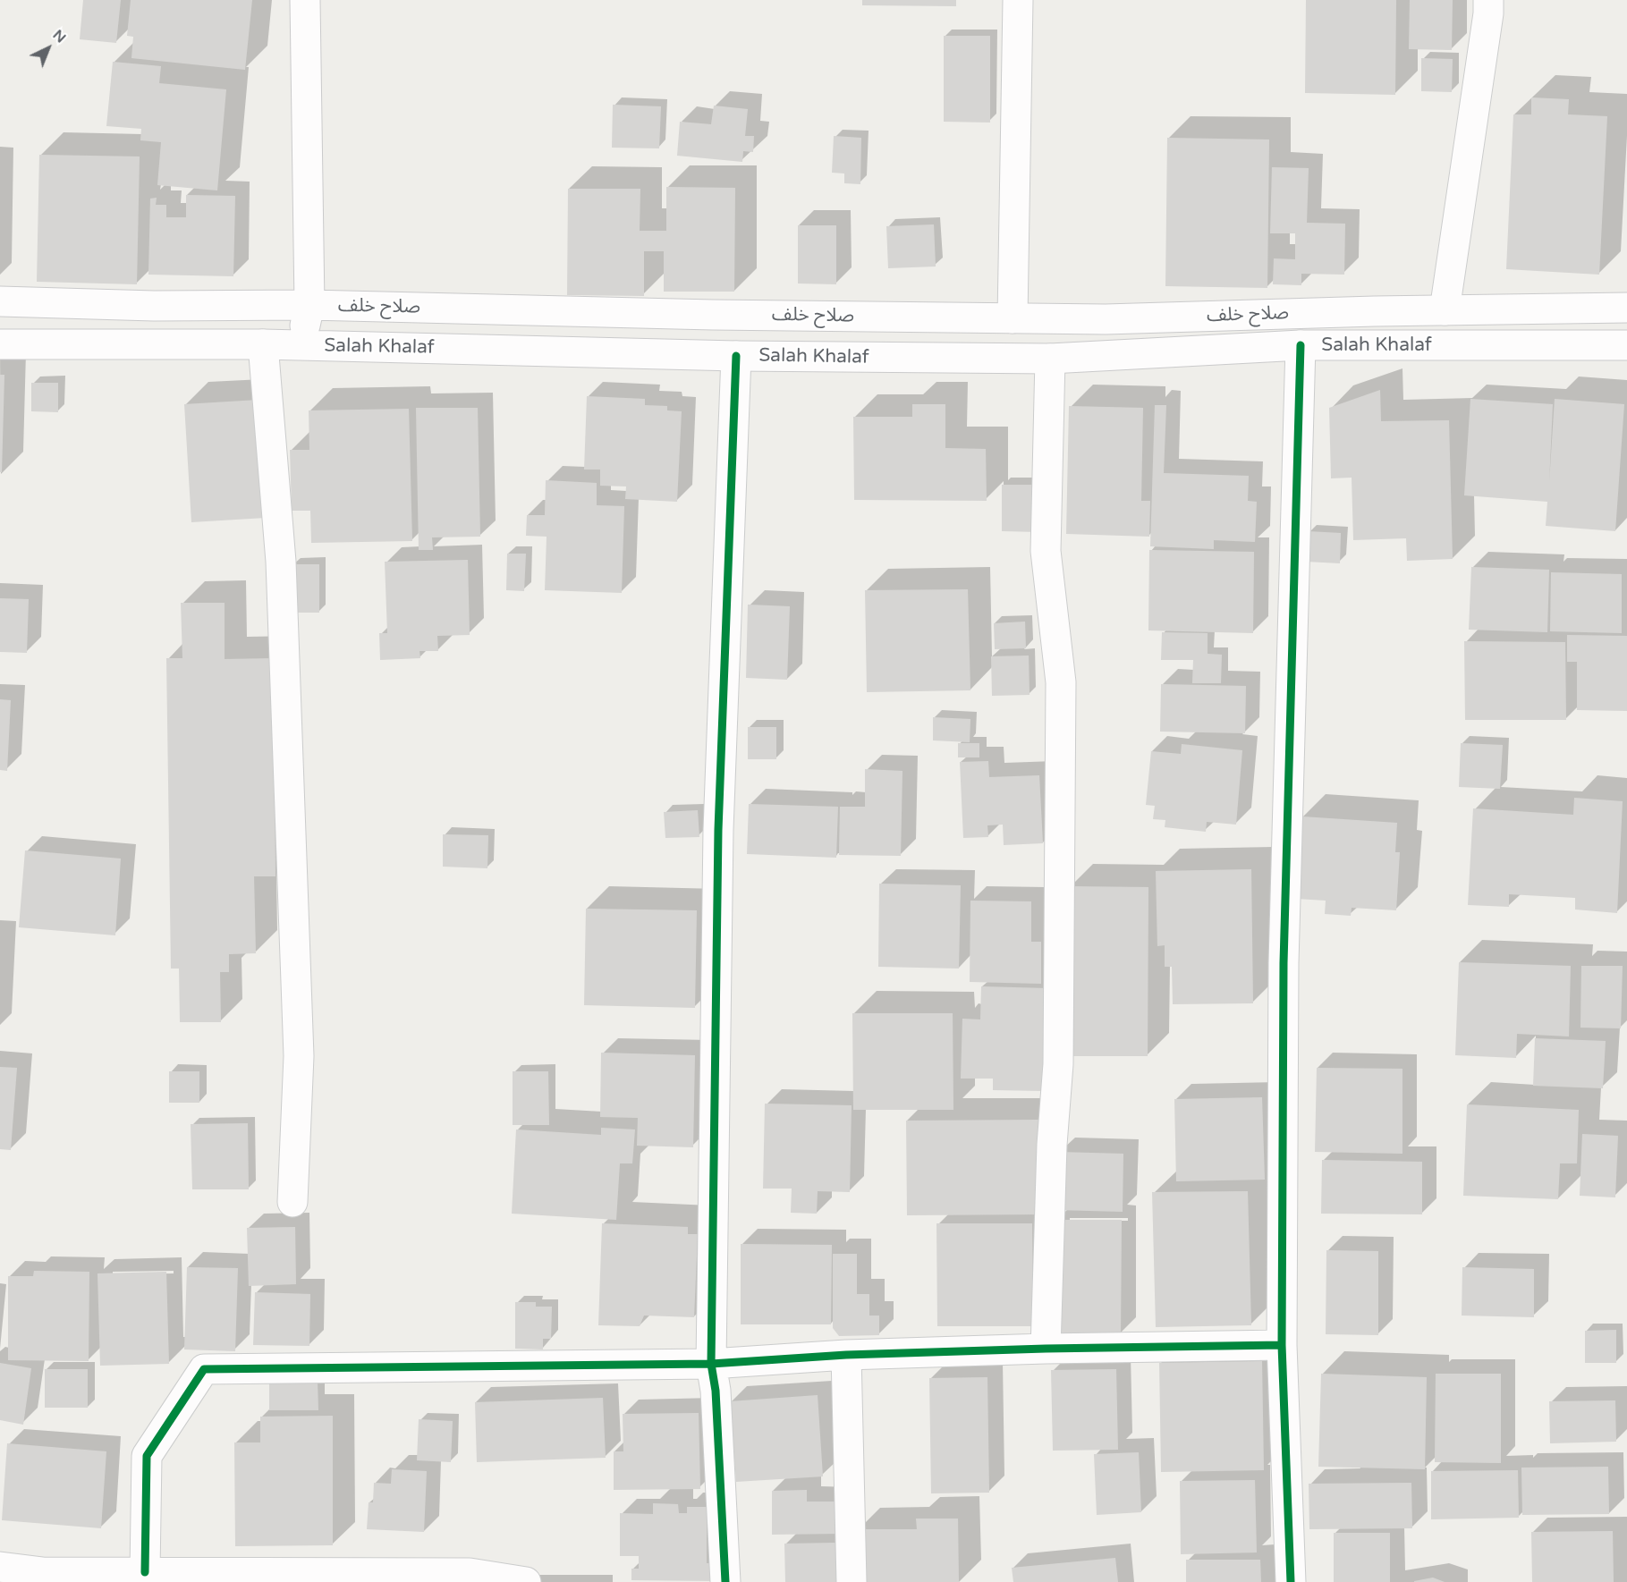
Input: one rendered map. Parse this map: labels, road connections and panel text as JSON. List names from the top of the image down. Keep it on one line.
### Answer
{"streets":{"street":["صلاح خلف","Salah Khalaf"]},"north":"top right"}
